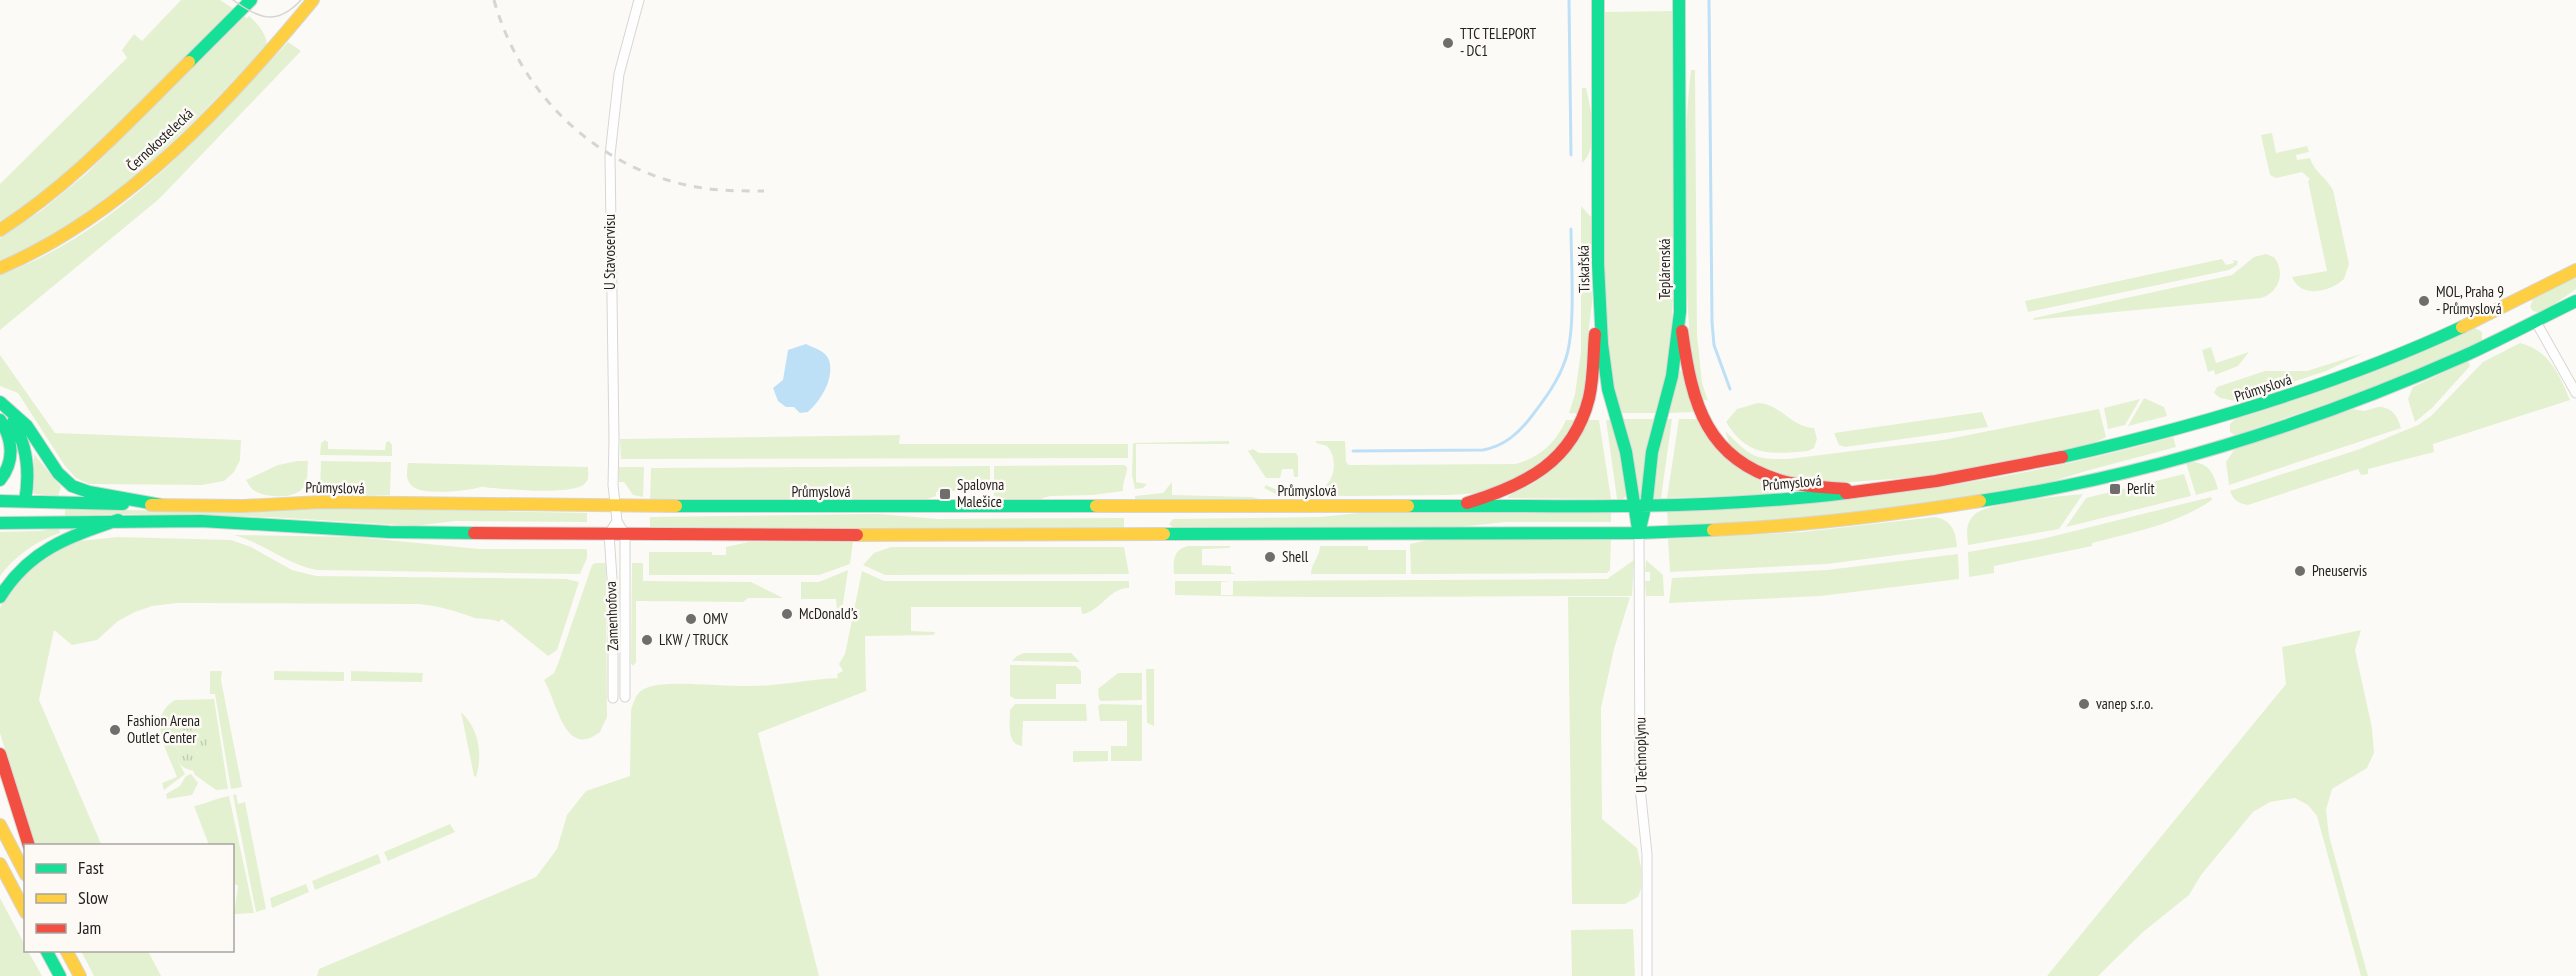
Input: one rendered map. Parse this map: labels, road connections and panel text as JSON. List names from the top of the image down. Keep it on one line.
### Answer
{"streets":{"main road":["Černokostelecká","Tiskařská","Teplárenská","Průmyslová"],"street":["U Stavoservisu","Zamenhofova","U Technoplynu"]},"crossings":[["U Stavoservisu","Průmyslová"],["Tiskařská","Teplárenská"],["Tiskařská","Průmyslová"],["Teplárenská","Průmyslová"],["Teplárenská","U Technoplynu"]],"places":{"other":["TTC TELEPORT - DC1","MOL, Praha 9 - Průmyslová","Shell","Pneuservis","McDonald's","OMV","LKW / TRUCK","vanep s.r.o.","Fashion Arena Outlet Center"],"transit":["Perlit","Spalovna Malešice"]},"legend":["Fast","Slow","Jam"]}
